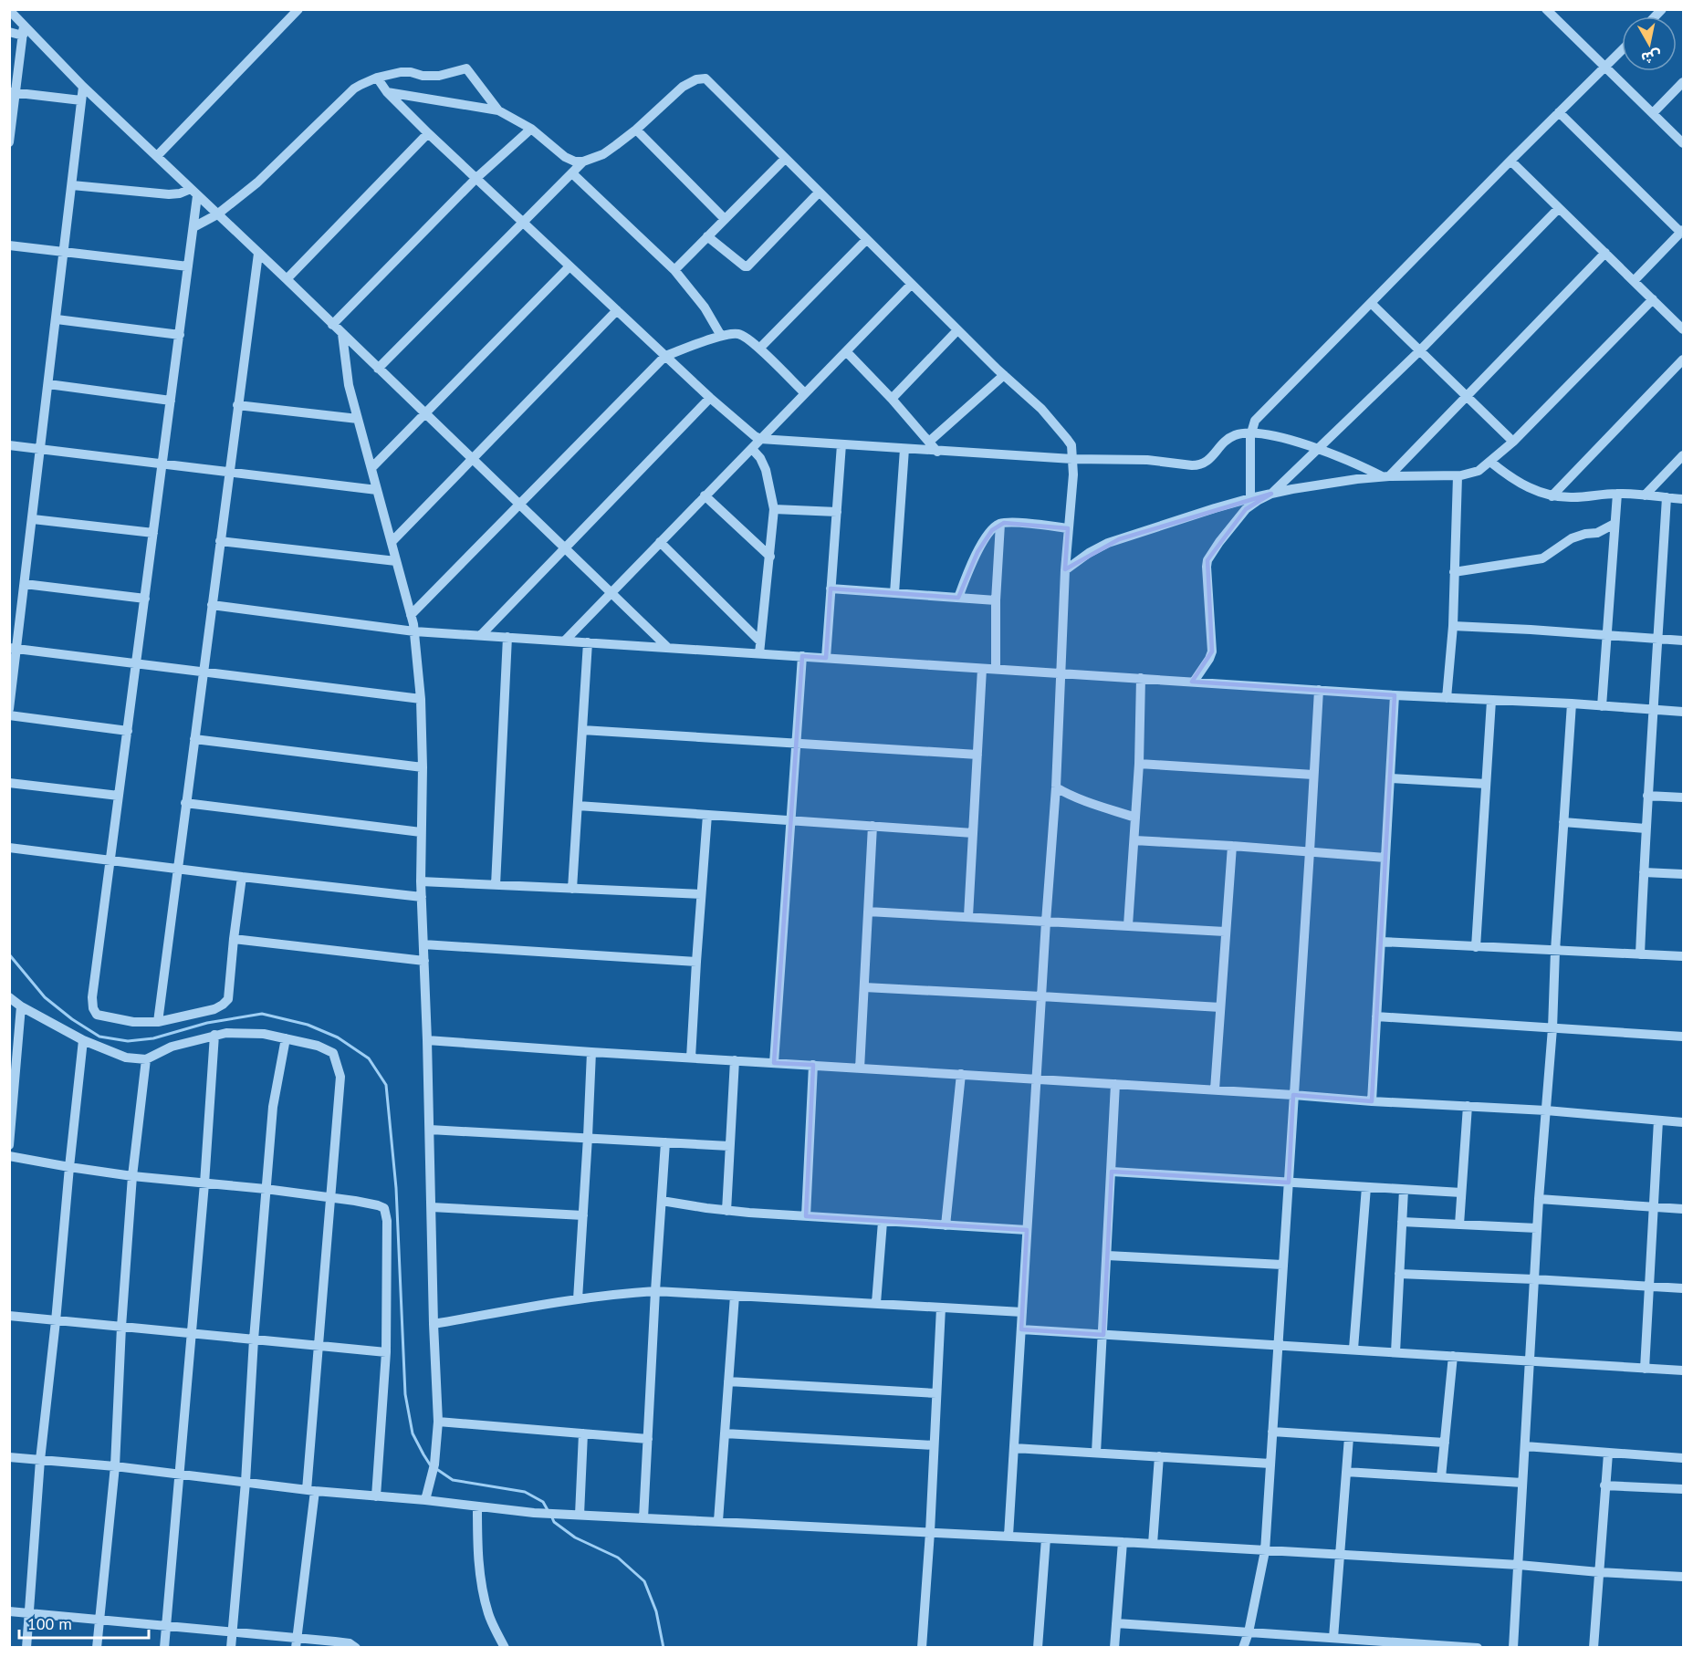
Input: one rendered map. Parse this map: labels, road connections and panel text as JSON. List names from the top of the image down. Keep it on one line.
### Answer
{"scale_bar":"100 m","north":"bottom"}
